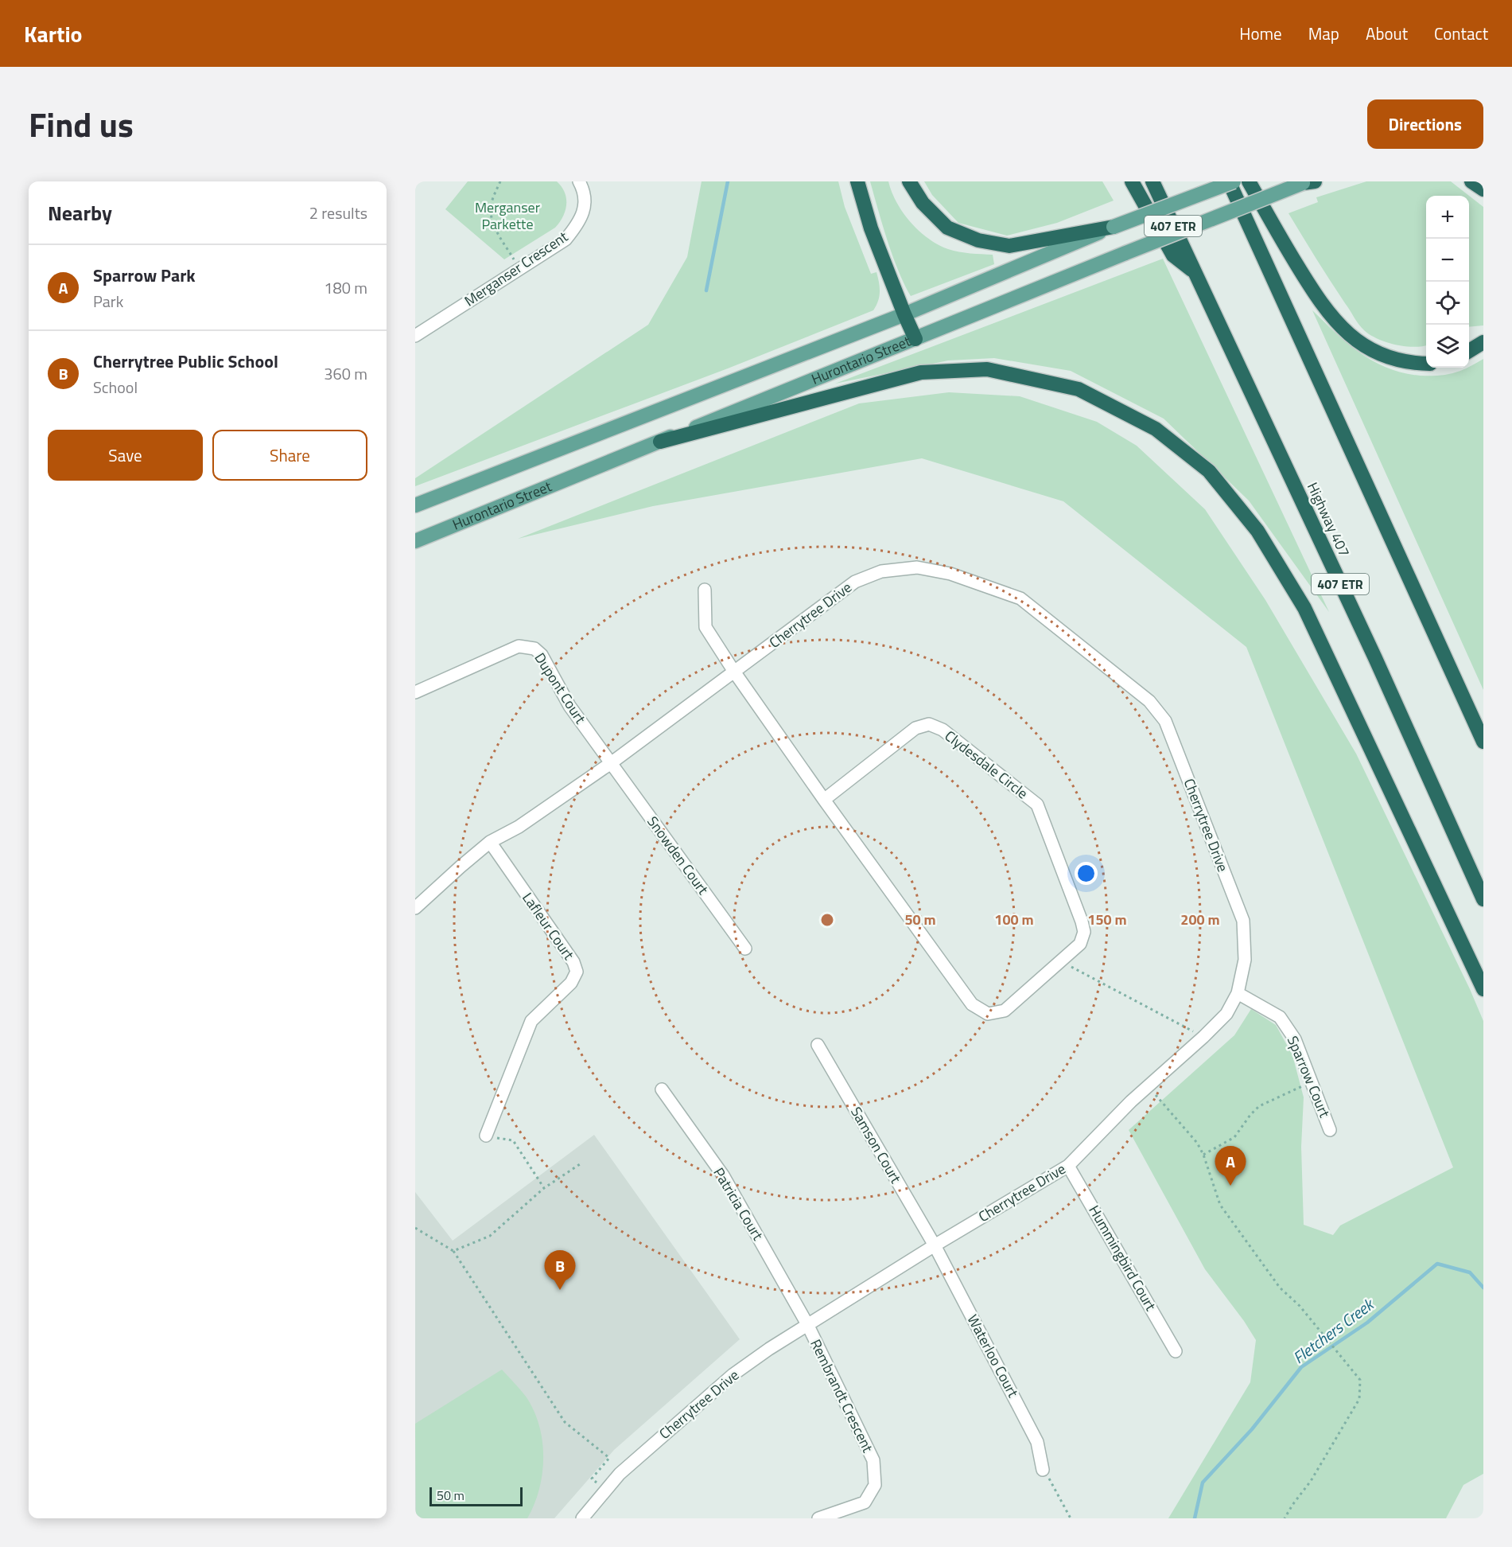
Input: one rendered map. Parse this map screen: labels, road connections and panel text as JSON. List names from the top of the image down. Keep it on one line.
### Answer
{"streets":{"highway":["407 ETR","Highway 407"],"main road":["Hurontario Street"],"street":["Merganser Crescent","Cherrytree Drive","Dupont Court","Clydesdale Circle","Snowden Court","Lafleur Court","Sparrow Court","Samson Court","Patricia Court","Hummingbird Court","Waterloo Court","Rembrandt Crescent"]},"crossings":[["Cherrytree Drive","Dupont Court"],["Cherrytree Drive","Clydesdale Circle"],["Cherrytree Drive","Snowden Court"],["Cherrytree Drive","Lafleur Court"],["Cherrytree Drive","Sparrow Court"],["Cherrytree Drive","Samson Court"],["Cherrytree Drive","Patricia Court"],["Cherrytree Drive","Hummingbird Court"],["Cherrytree Drive","Waterloo Court"],["Cherrytree Drive","Rembrandt Crescent"],["Dupont Court","Snowden Court"],["Samson Court","Waterloo Court"],["Patricia Court","Rembrandt Crescent"]],"water":["Fletchers Creek"],"parks":["Merganser Parkette"],"scale_bar":"50 m","page":{"header":"Kartio","nav":["Home","Map","About","Contact"],"title":"Find us","buttons":["Directions",["Save","Share"]],"heading":["Nearby","2 results"],"map_buttons":["+","−"],"list":[{"mark":"A","name":"Sparrow Park","note":"Park","value":"180 m"},{"mark":"B","name":"Cherrytree Public School","note":"School","value":"360 m"}],"pins":["A","B"],"scale":"50 m"},"rings":["50 m","100 m","150 m","200 m"]}
